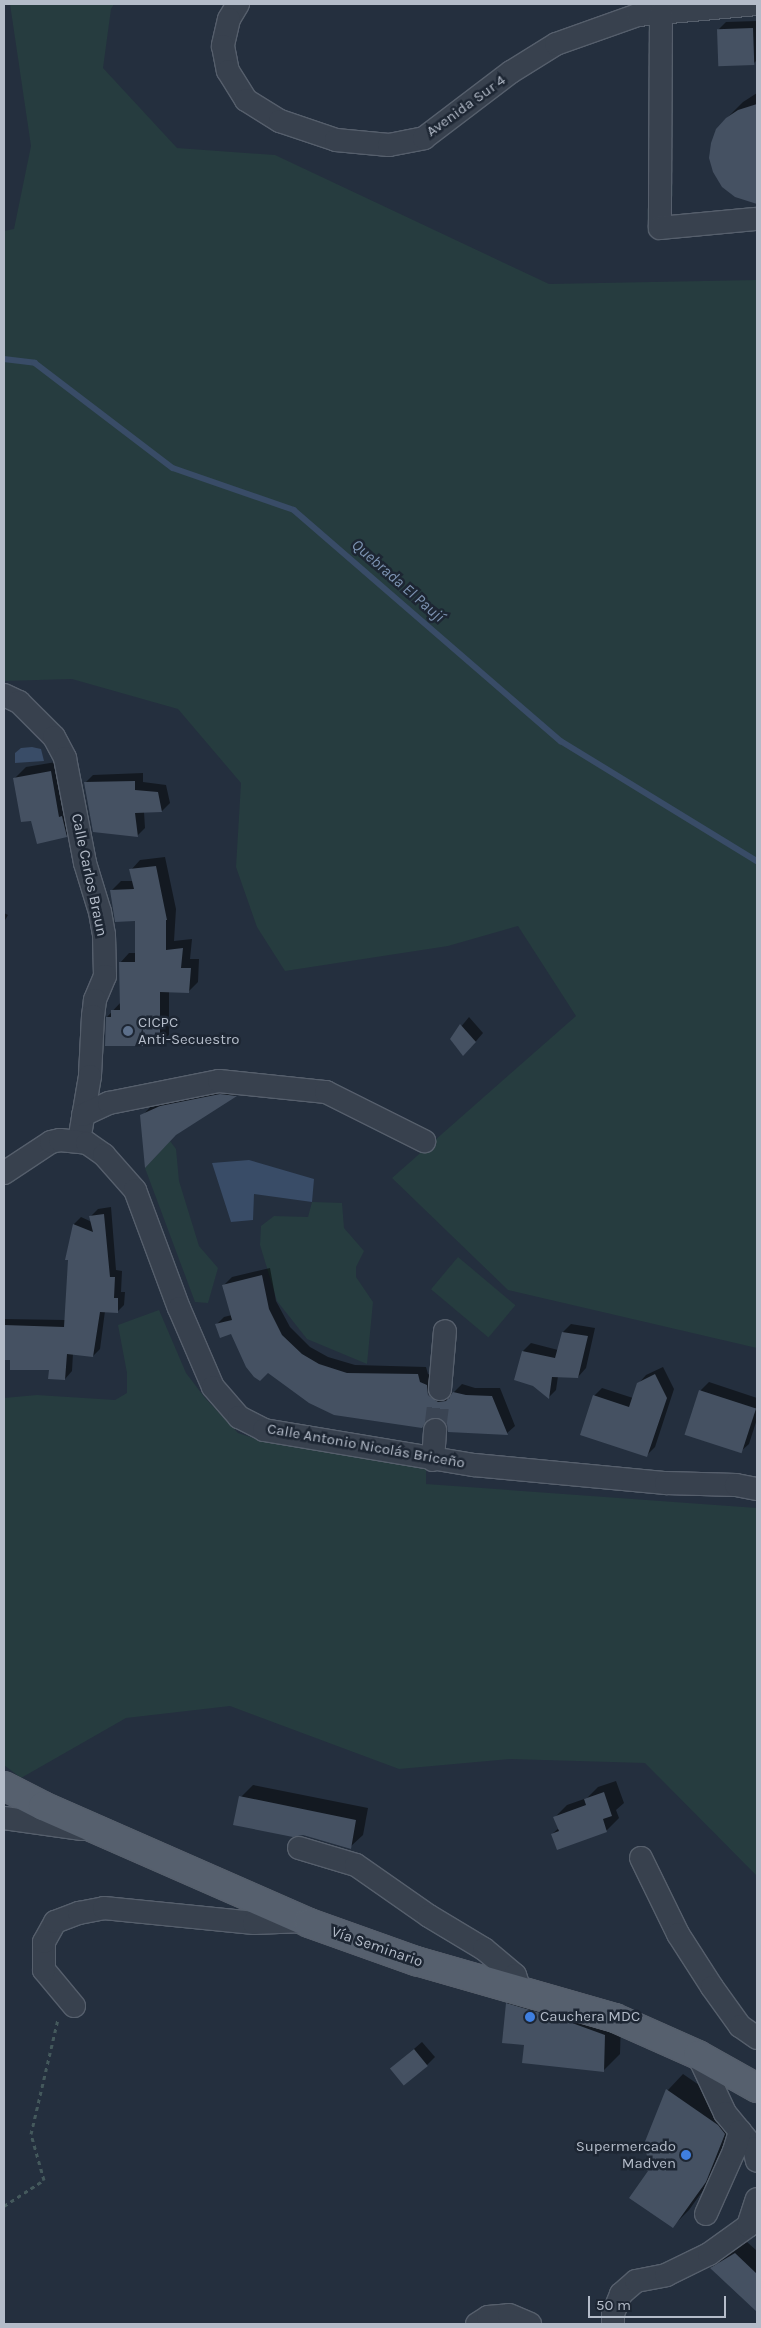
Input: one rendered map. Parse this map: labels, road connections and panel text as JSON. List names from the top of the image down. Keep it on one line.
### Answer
{"streets":{"main road":["Vía Seminario"],"street":["Avenida Sur 4","Calle Carlos Braun","Calle Antonio Nicolás Briceño"]},"crossings":[["Calle Carlos Braun","Calle Antonio Nicolás Briceño"]],"water":["Quebrada El Paují"],"places":["CICPC Anti-Secuestro","Cauchera MDC","Supermercado Madven"],"scale_bar":"50 m"}
